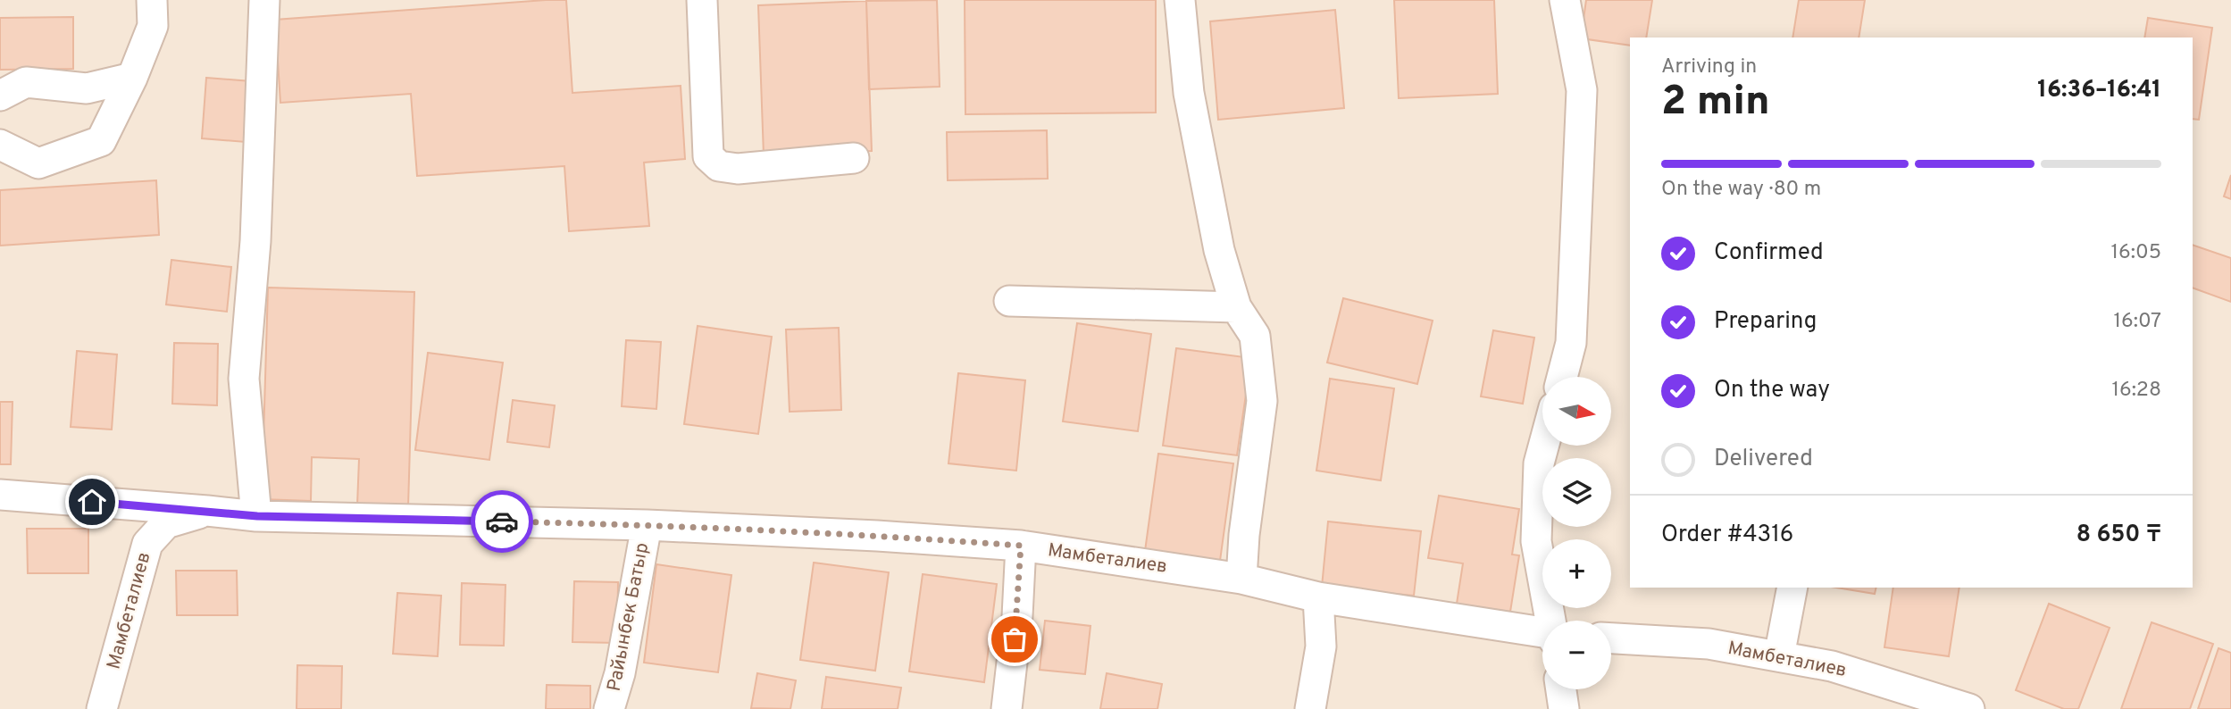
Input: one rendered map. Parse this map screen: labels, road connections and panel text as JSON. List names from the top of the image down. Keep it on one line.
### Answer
{"streets":{"street":["Мамбеталиев","Райынбек Батыр"]},"crossings":[["Мамбеталиев","Райынбек Батыр"]],"north":"right","page":{"heading":["2 min","Arriving in","16:36–16:41"],"panel":["Order #4316","8 650 ₸"],"bar":"On the way · 80 m","list":[["Confirmed","16:05"],["Preparing","16:07"],["On the way","16:28"],"Delivered"],"map_buttons":["+","−"]}}
